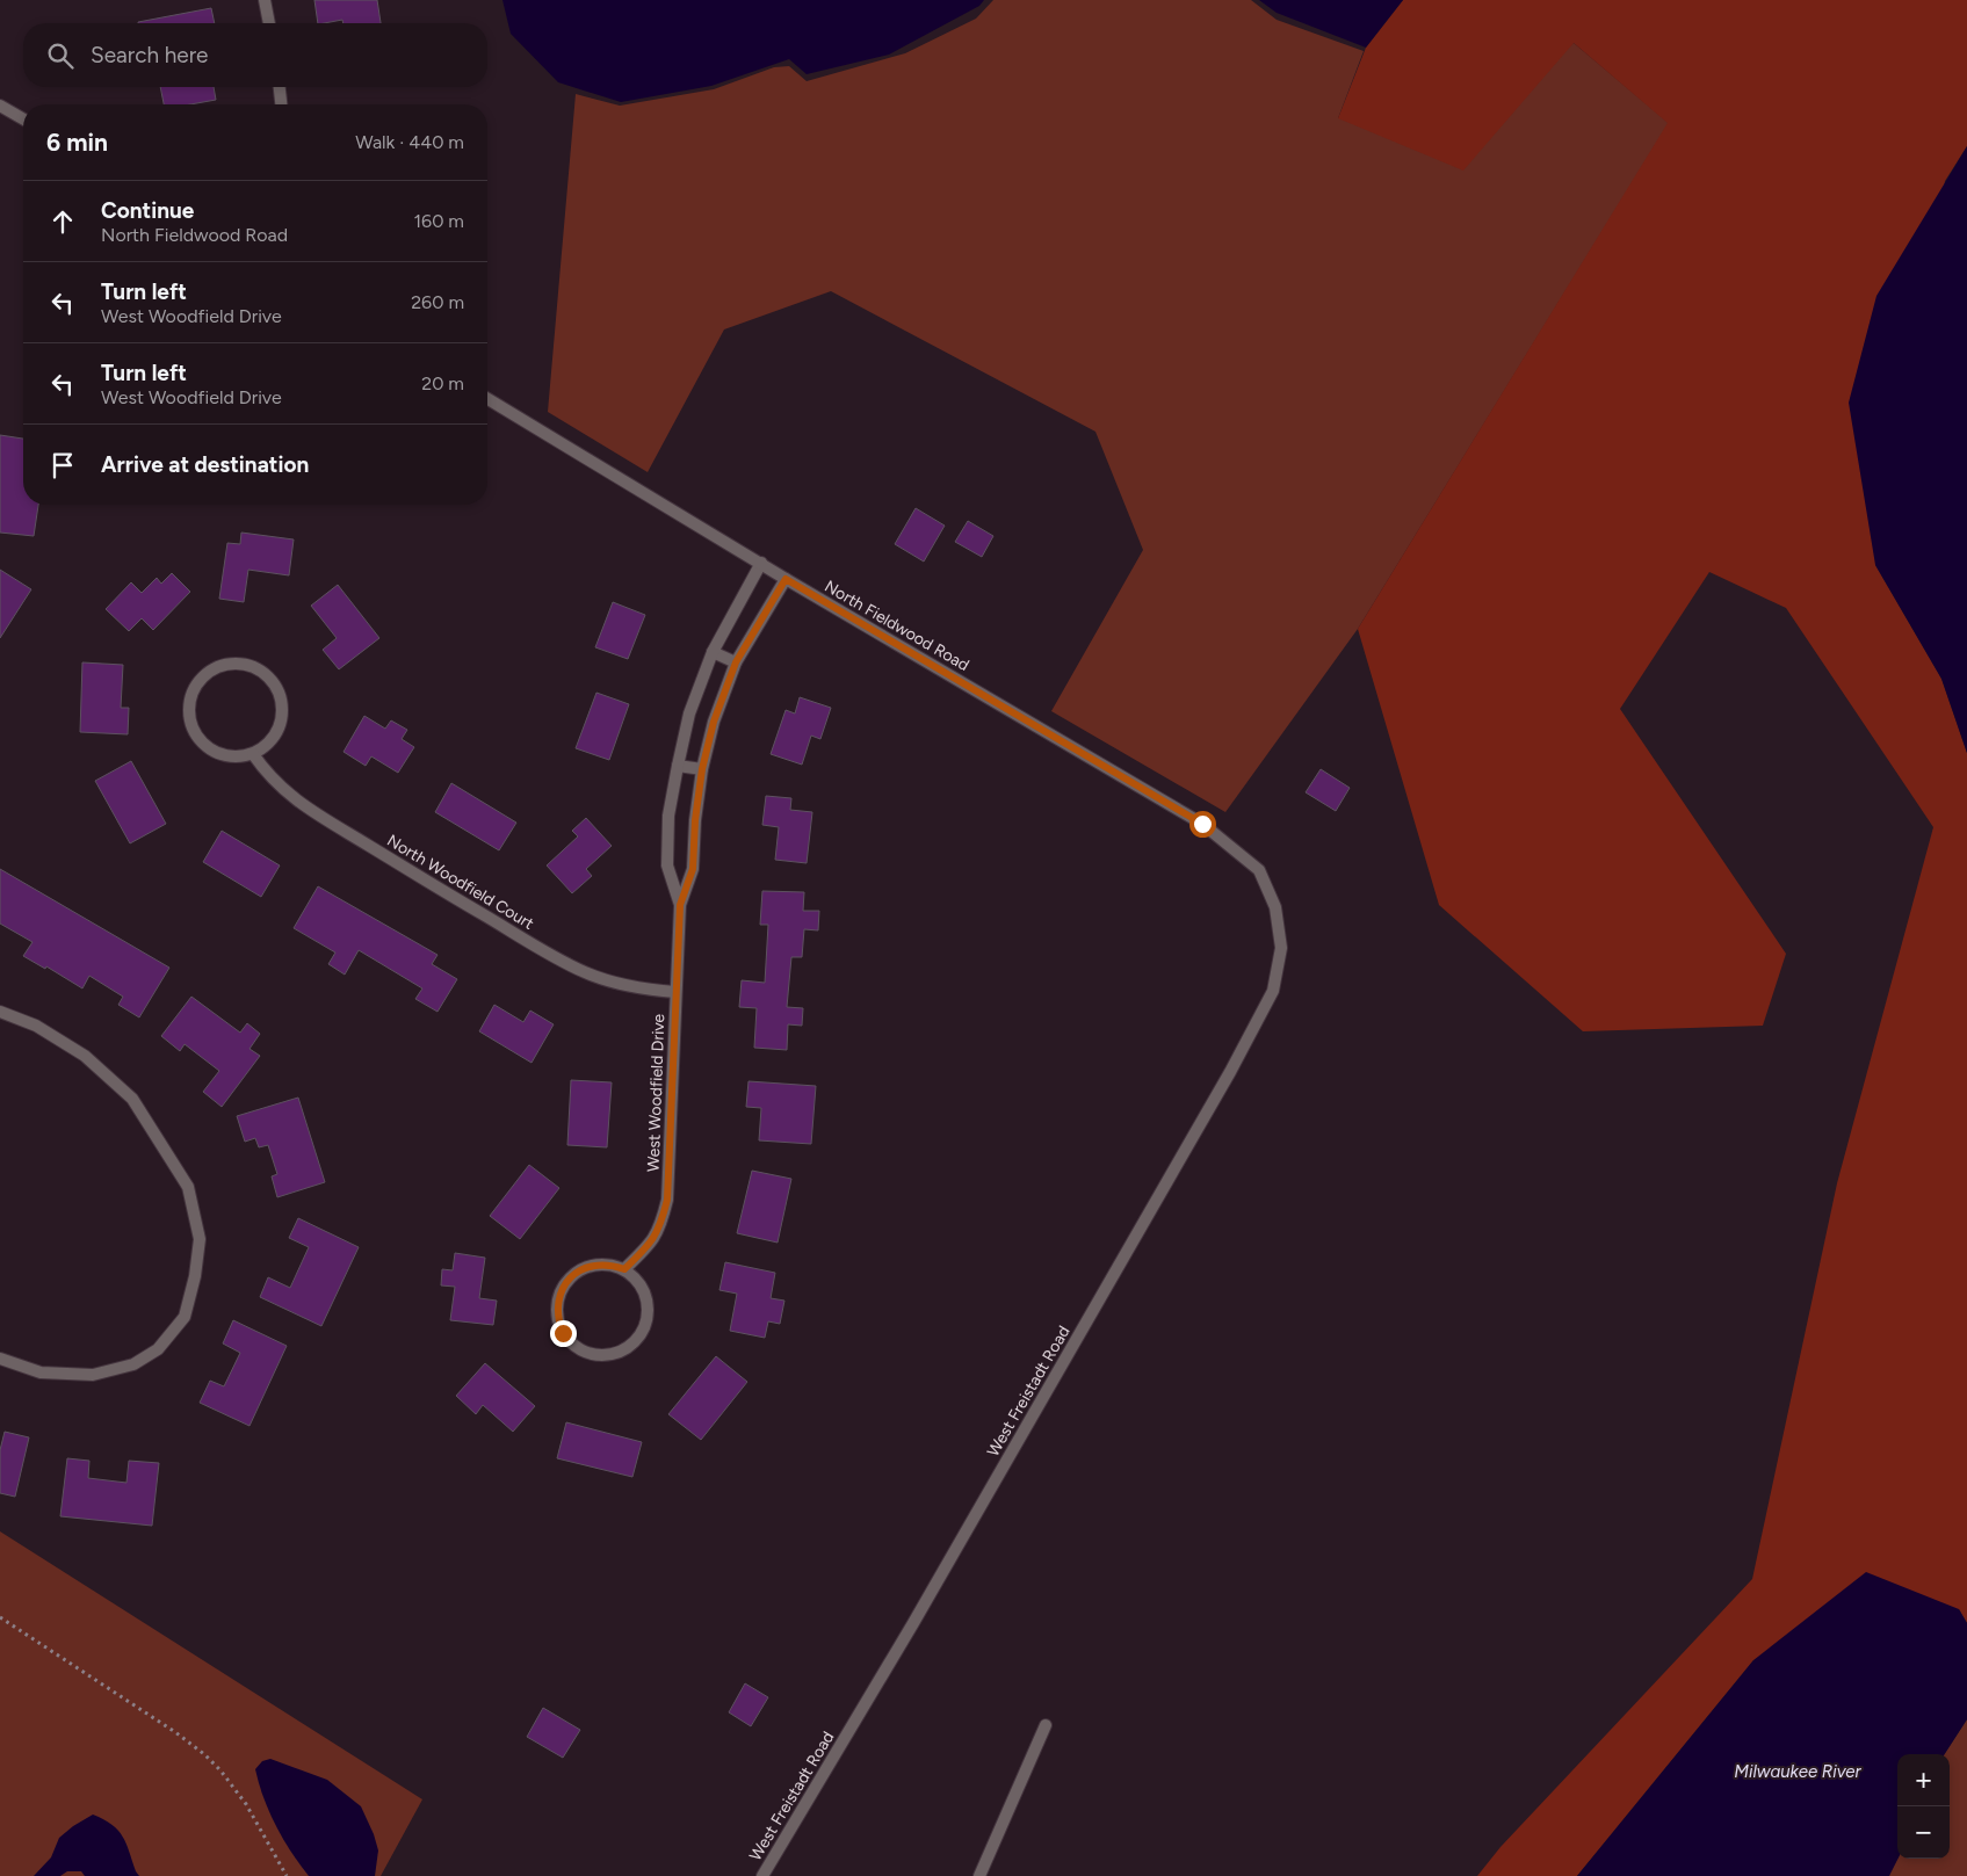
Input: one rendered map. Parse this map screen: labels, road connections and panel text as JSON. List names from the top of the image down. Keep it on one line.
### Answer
{"streets":{"street":["North Fieldwood Road","North Woodfield Court","West Woodfield Drive","West Freistadt Road"]},"crossings":[["North Fieldwood Road","West Woodfield Drive"],["North Fieldwood Road","West Freistadt Road"],["North Woodfield Court","West Woodfield Drive"]],"water":["Milwaukee River"],"page":{"search":"Search here","heading":["6 min","Walk · 440 m"],"list":[["Continue","North Fieldwood Road","160 m"],["Turn left","West Woodfield Drive","260 m"],["Turn left","West Woodfield Drive","20 m"],"Arrive at destination"],"map_buttons":["+","−"]}}
